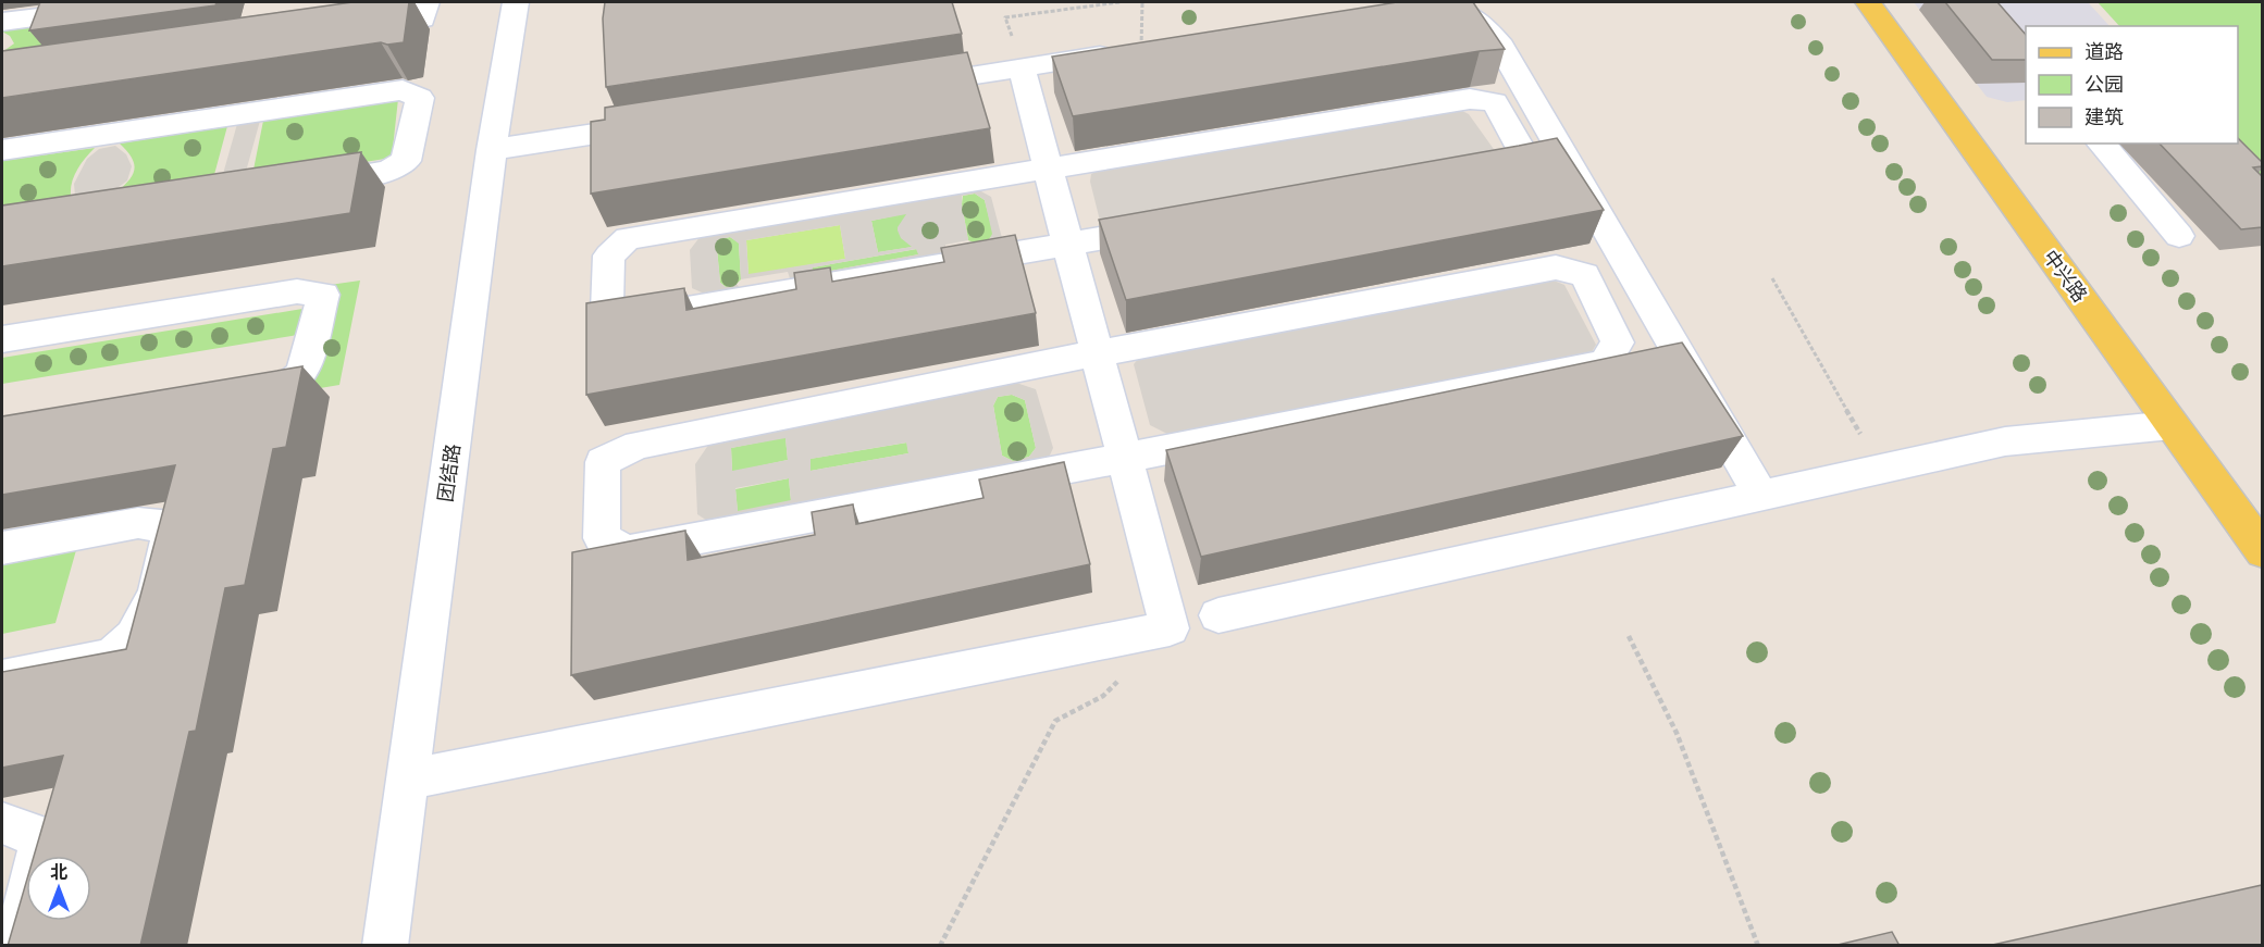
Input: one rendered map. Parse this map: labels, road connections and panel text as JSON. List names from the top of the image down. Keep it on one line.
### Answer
{"streets":{"main road":["中兴路"],"street":["团结路"]},"legend":["道路","公园","建筑"],"north":"top"}
